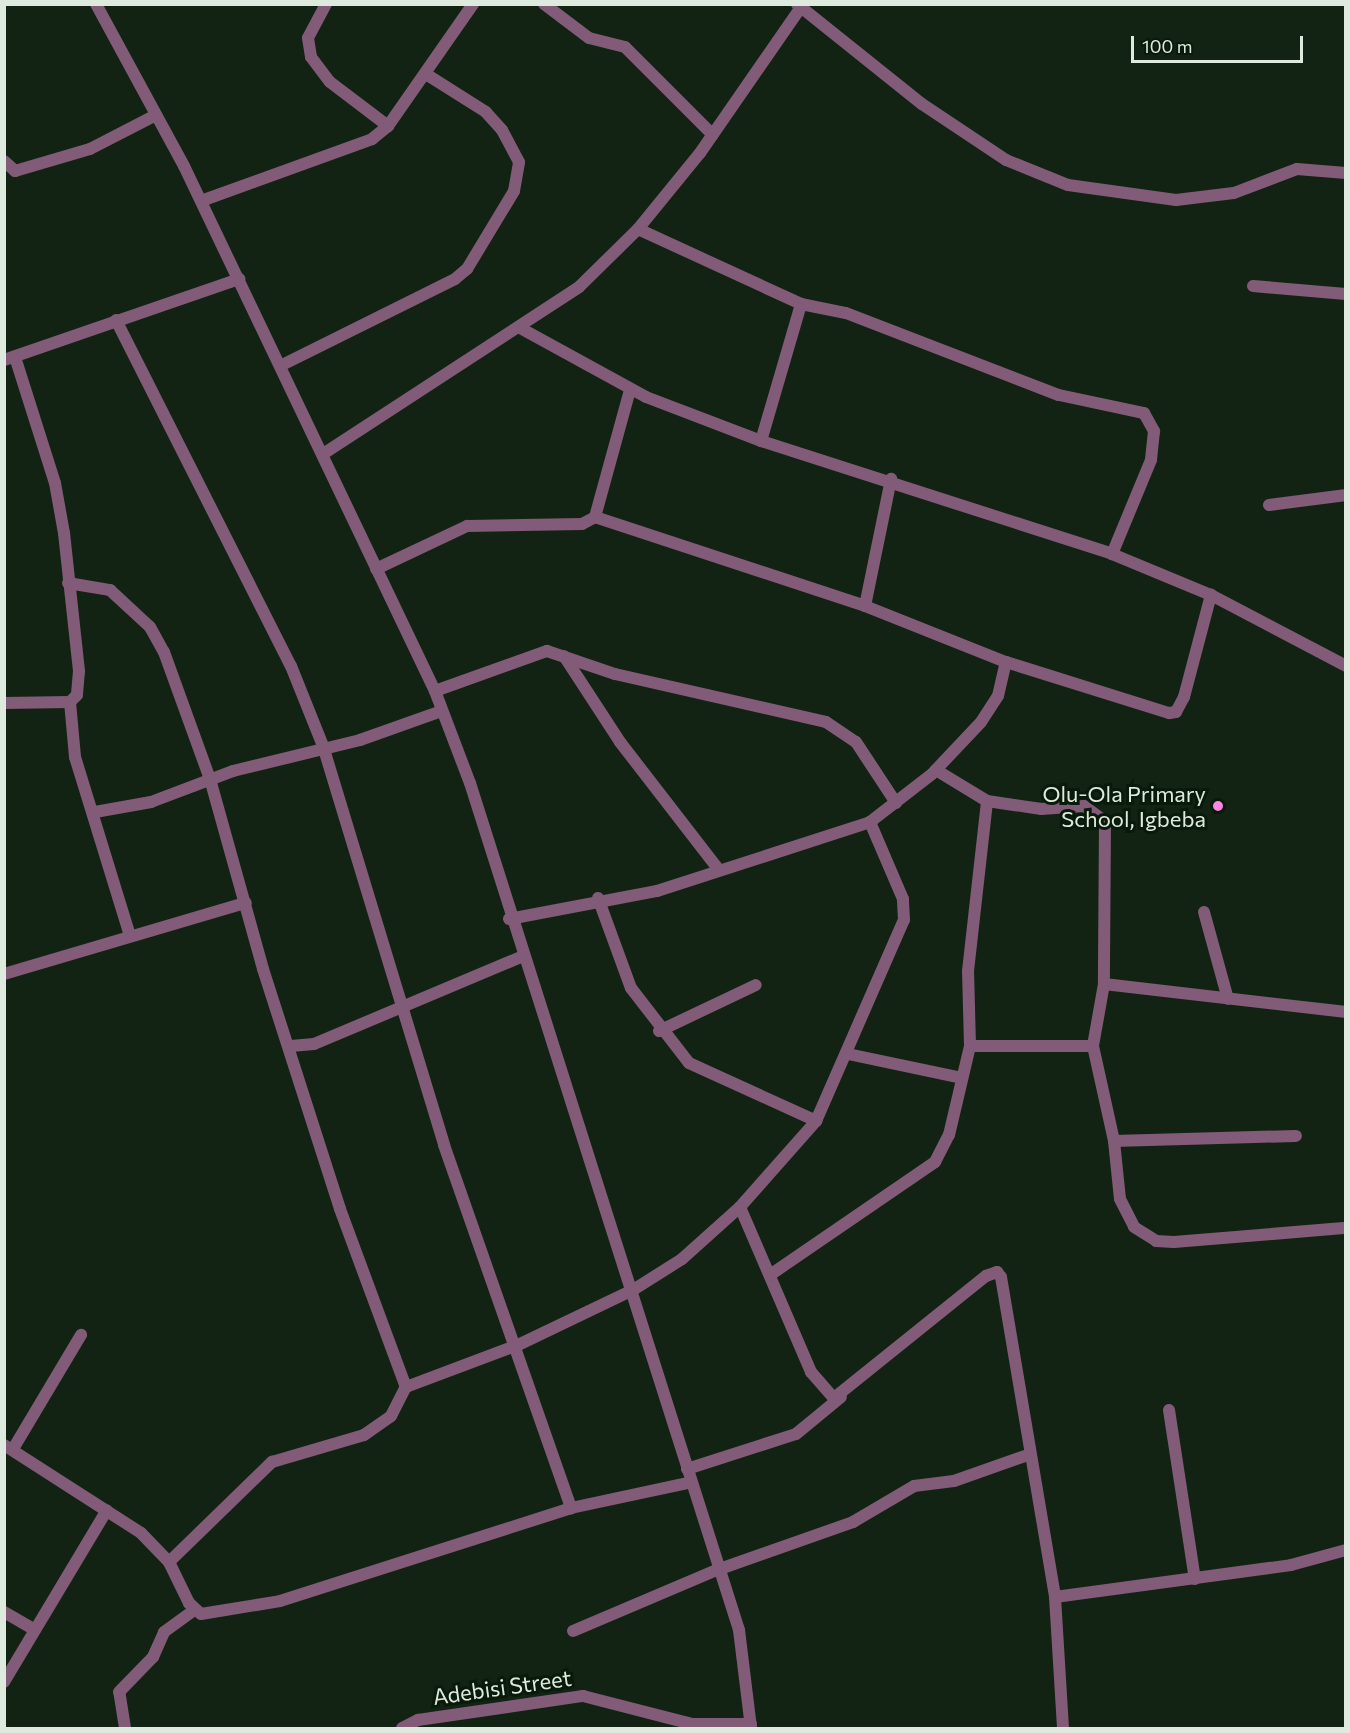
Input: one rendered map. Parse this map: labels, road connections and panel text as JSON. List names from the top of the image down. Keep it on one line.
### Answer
{"streets":{"street":["Adebisi Street"]},"places":["Olu-Ola Primary School, Igbeba"],"scale_bar":"100 m"}
